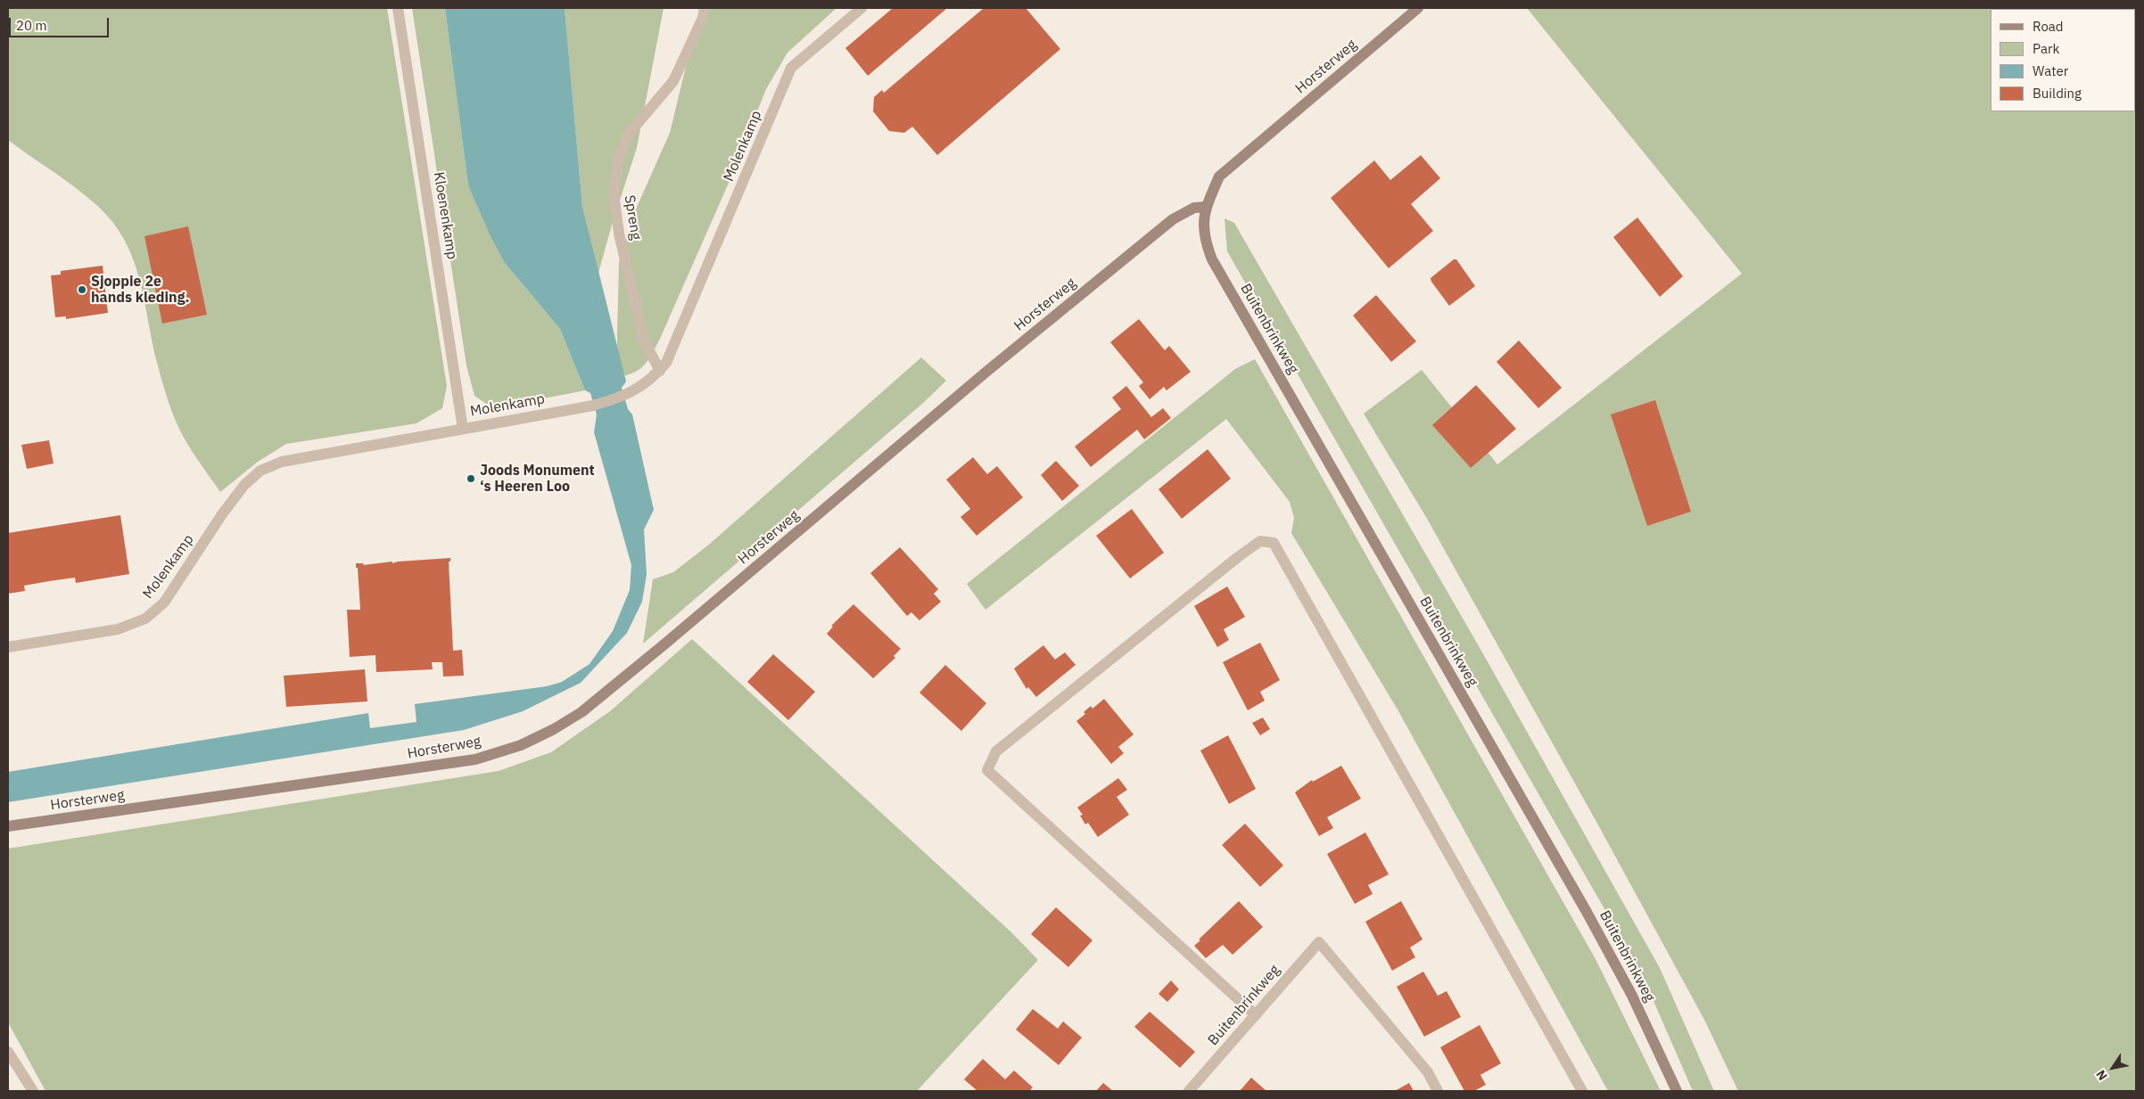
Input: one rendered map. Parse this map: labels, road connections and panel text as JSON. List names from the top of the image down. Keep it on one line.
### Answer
{"streets":{"street":["Horsterweg","Molenkamp","Kloenenkamp","Spreng","Buitenbrinkweg"]},"crossings":[["Horsterweg","Buitenbrinkweg"],["Molenkamp","Kloenenkamp"],["Molenkamp","Spreng"]],"places":["Sjoppie 2e hands kleding.","Joods Monument ‘s Heeren Loo"],"legend":["Road","Park","Water","Building"],"scale_bar":"20 m","north":"bottom left"}
